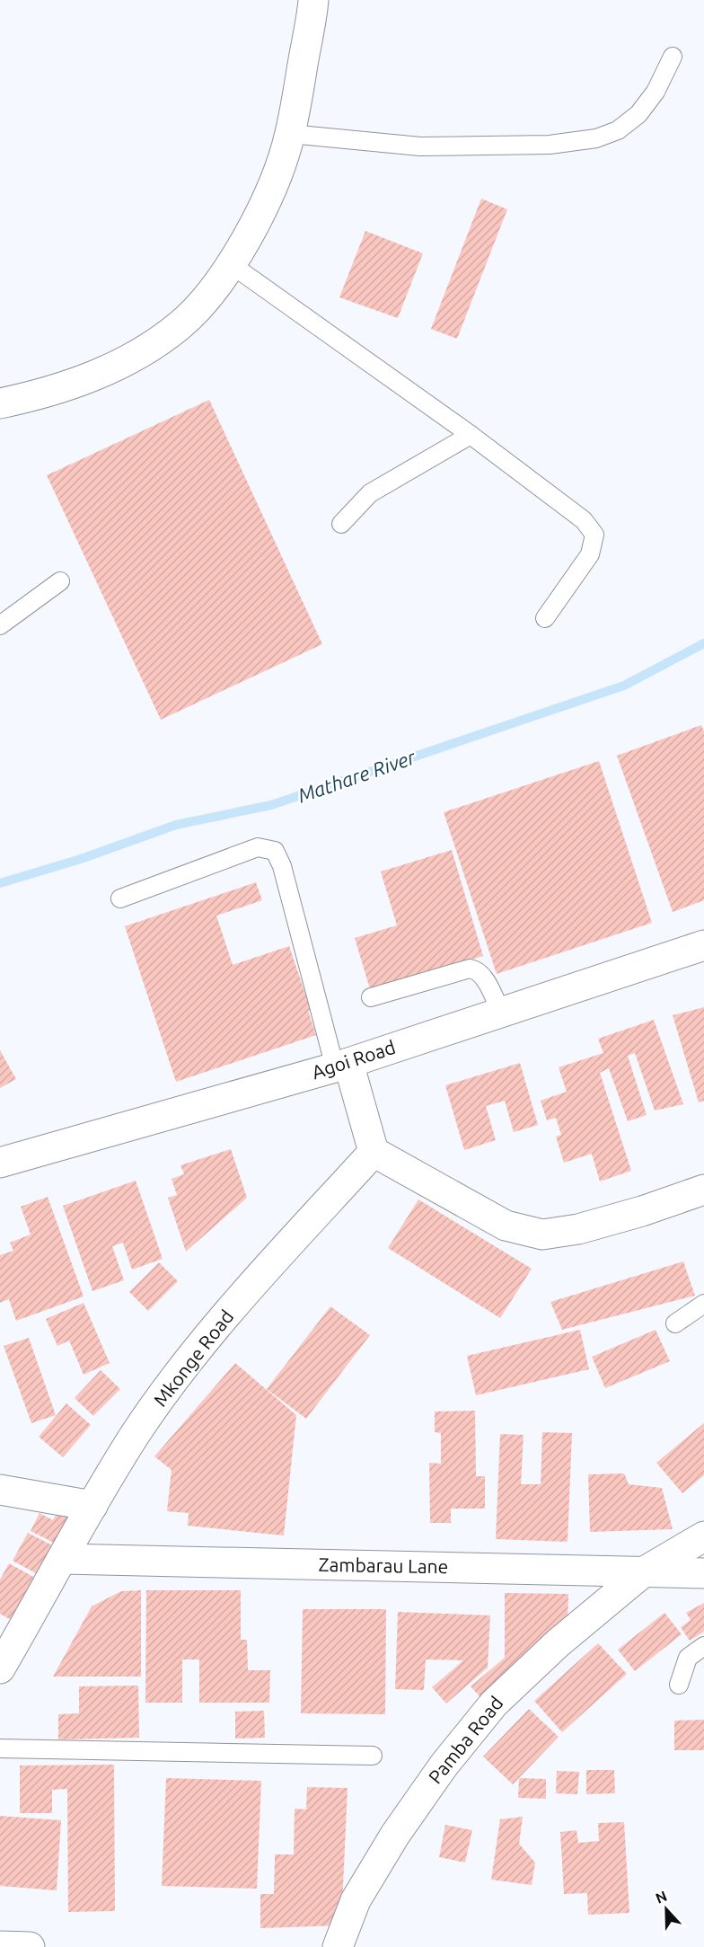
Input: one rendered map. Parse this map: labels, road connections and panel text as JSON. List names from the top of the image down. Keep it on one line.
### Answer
{"streets":{"street":["Agoi Road","Mkonge Road","Zambarau Lane","Pamba Road"]},"crossings":[["Mkonge Road","Zambarau Lane"],["Zambarau Lane","Pamba Road"]],"water":["Mathare River"],"north":"top"}
